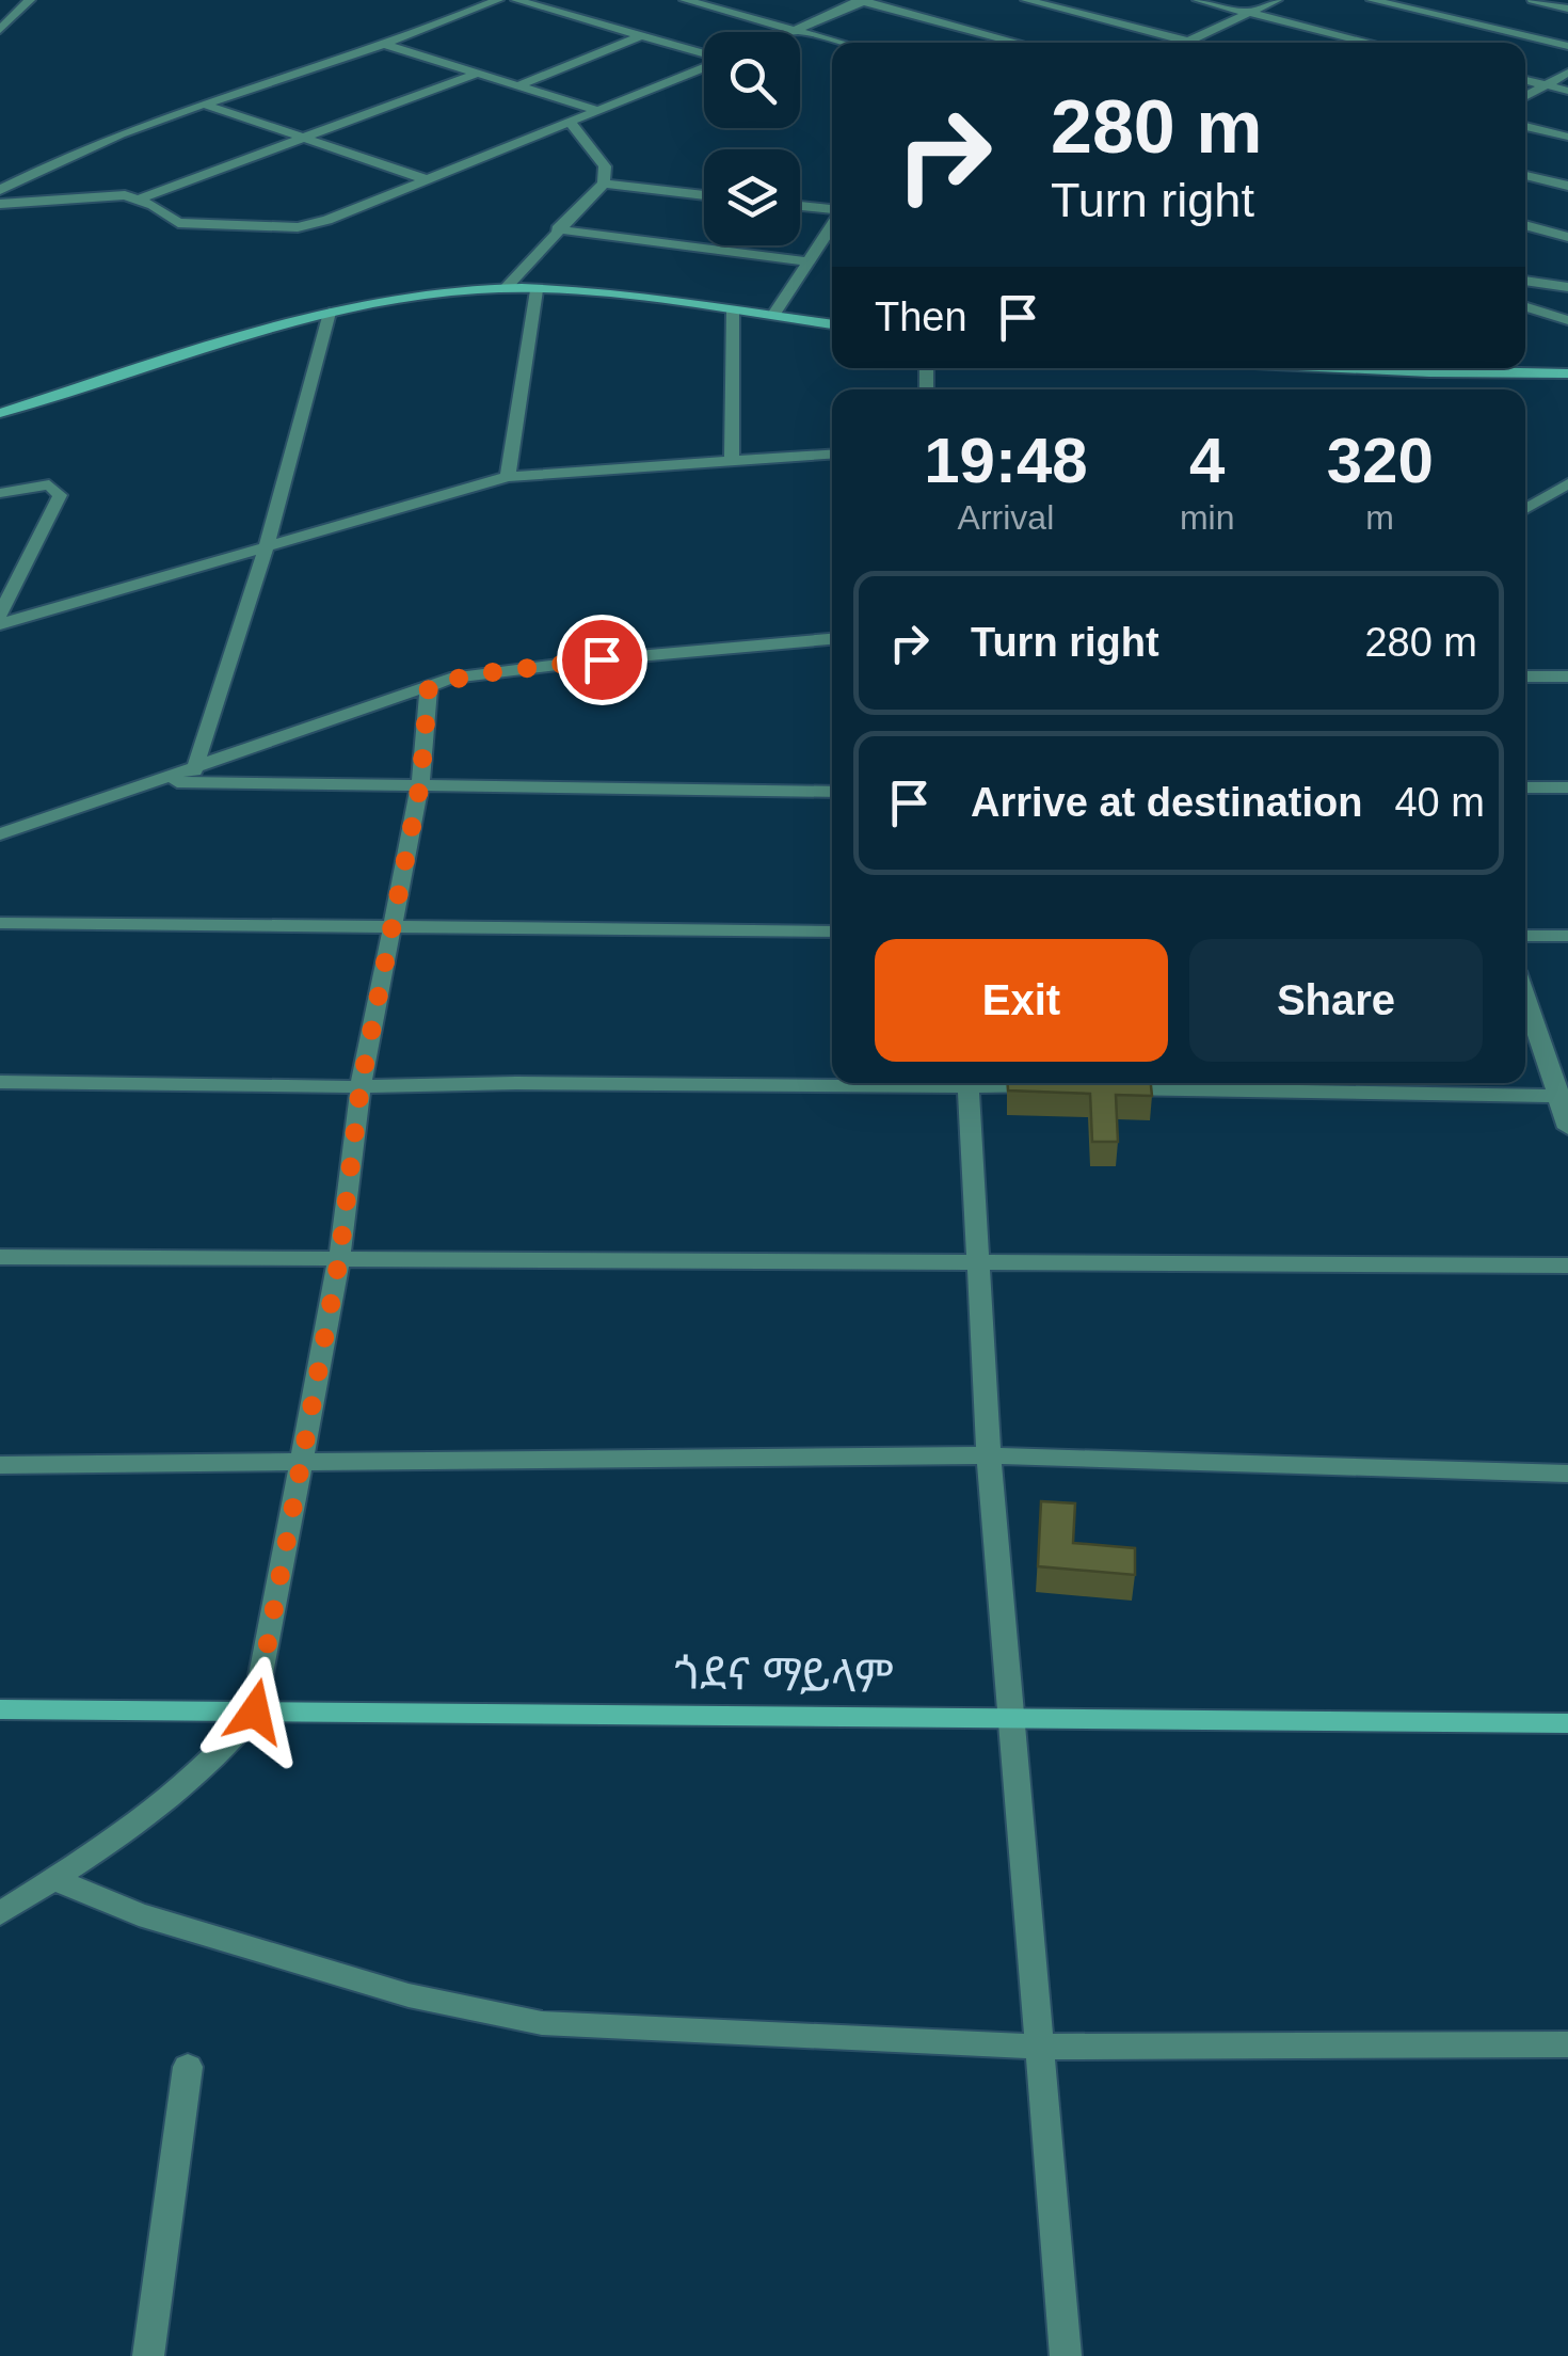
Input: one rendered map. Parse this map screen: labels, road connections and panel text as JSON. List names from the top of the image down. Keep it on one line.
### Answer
{"streets":{"street":["ጎደና ማይላም"]},"page":{"turn":["280 m","Turn right"],"then":"Then","eta":["19:48","Arrival","4","min","320","m"],"list":[{"name":"Turn right","value":"280 m"},{"name":"Arrive at destination","value":"40 m"}],"buttons":["Exit","Share"]}}
